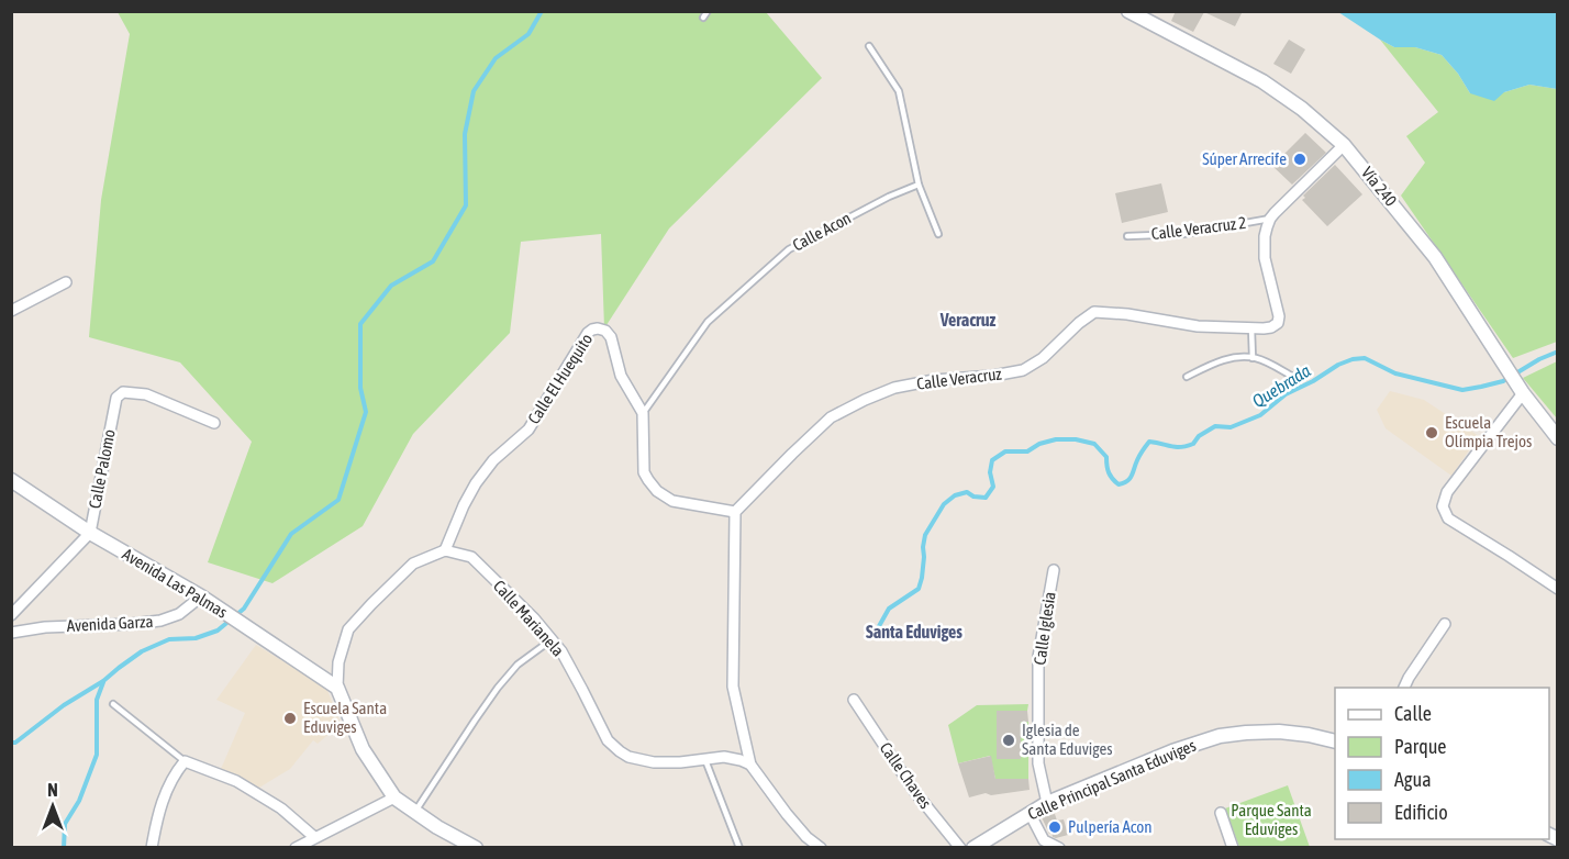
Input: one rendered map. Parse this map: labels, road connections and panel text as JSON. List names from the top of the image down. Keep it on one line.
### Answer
{"streets":{"street":["Vía 240","Calle El Huequito","Calle Veracruz","Calle Palomo","Avenida Las Palmas","Calle Marianela","Avenida Garza","Calle Iglesia","Calle Chaves","Calle Principal Santa Eduviges"],"lane":["Calle Veracruz 2","Calle Acon"]},"crossings":[["Calle Veracruz 2","Calle Veracruz"],["Calle Acon","Calle El Huequito"],["Calle El Huequito","Calle Veracruz"],["Calle El Huequito","Calle Marianela"],["Calle Palomo","Avenida Las Palmas"],["Avenida Las Palmas","Avenida Garza"],["Calle Iglesia","Calle Principal Santa Eduviges"]],"districts":["Veracruz","Santa Eduviges"],"water":["Quebrada"],"parks":["Parque Santa Eduviges"],"places":["Súper Arrecife","Escuela Olímpia Trejos","Escuela Santa Eduviges","Iglesia de Santa Eduviges","Pulpería Acon"],"legend":["Calle","Parque","Agua","Edificio"],"north":"top"}
